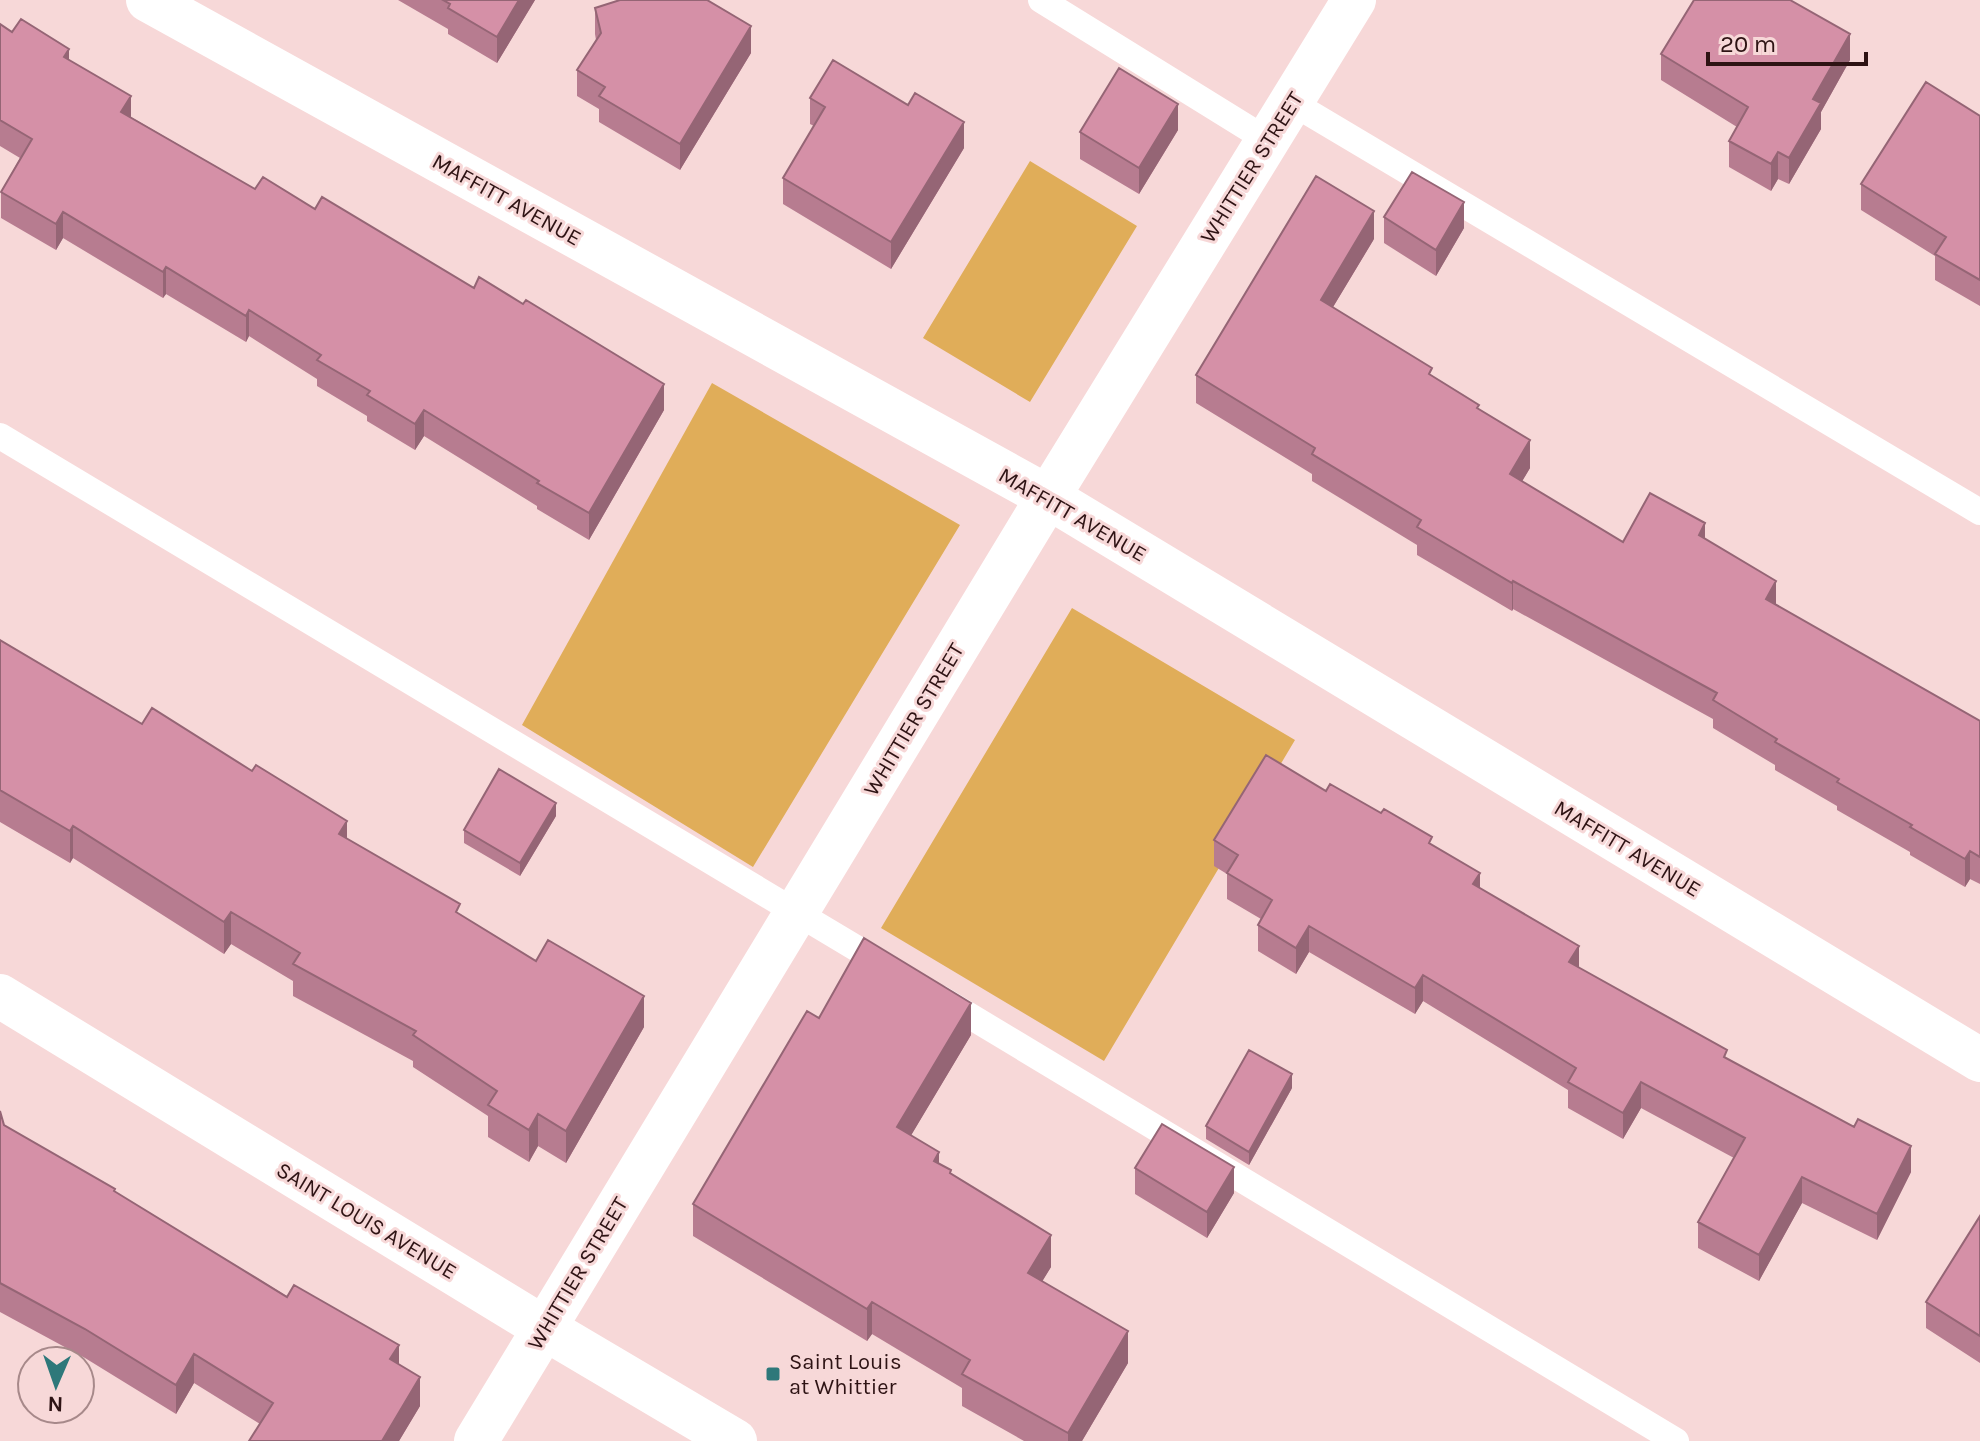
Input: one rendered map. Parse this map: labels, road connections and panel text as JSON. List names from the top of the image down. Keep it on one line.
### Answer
{"streets":{"street":["WHITTIER STREET","MAFFITT AVENUE","SAINT LOUIS AVENUE"]},"crossings":[["WHITTIER STREET","MAFFITT AVENUE"],["WHITTIER STREET","SAINT LOUIS AVENUE"]],"places":{"transit":["Saint Louis at Whittier"]},"scale_bar":"20 m","north":"bottom"}
